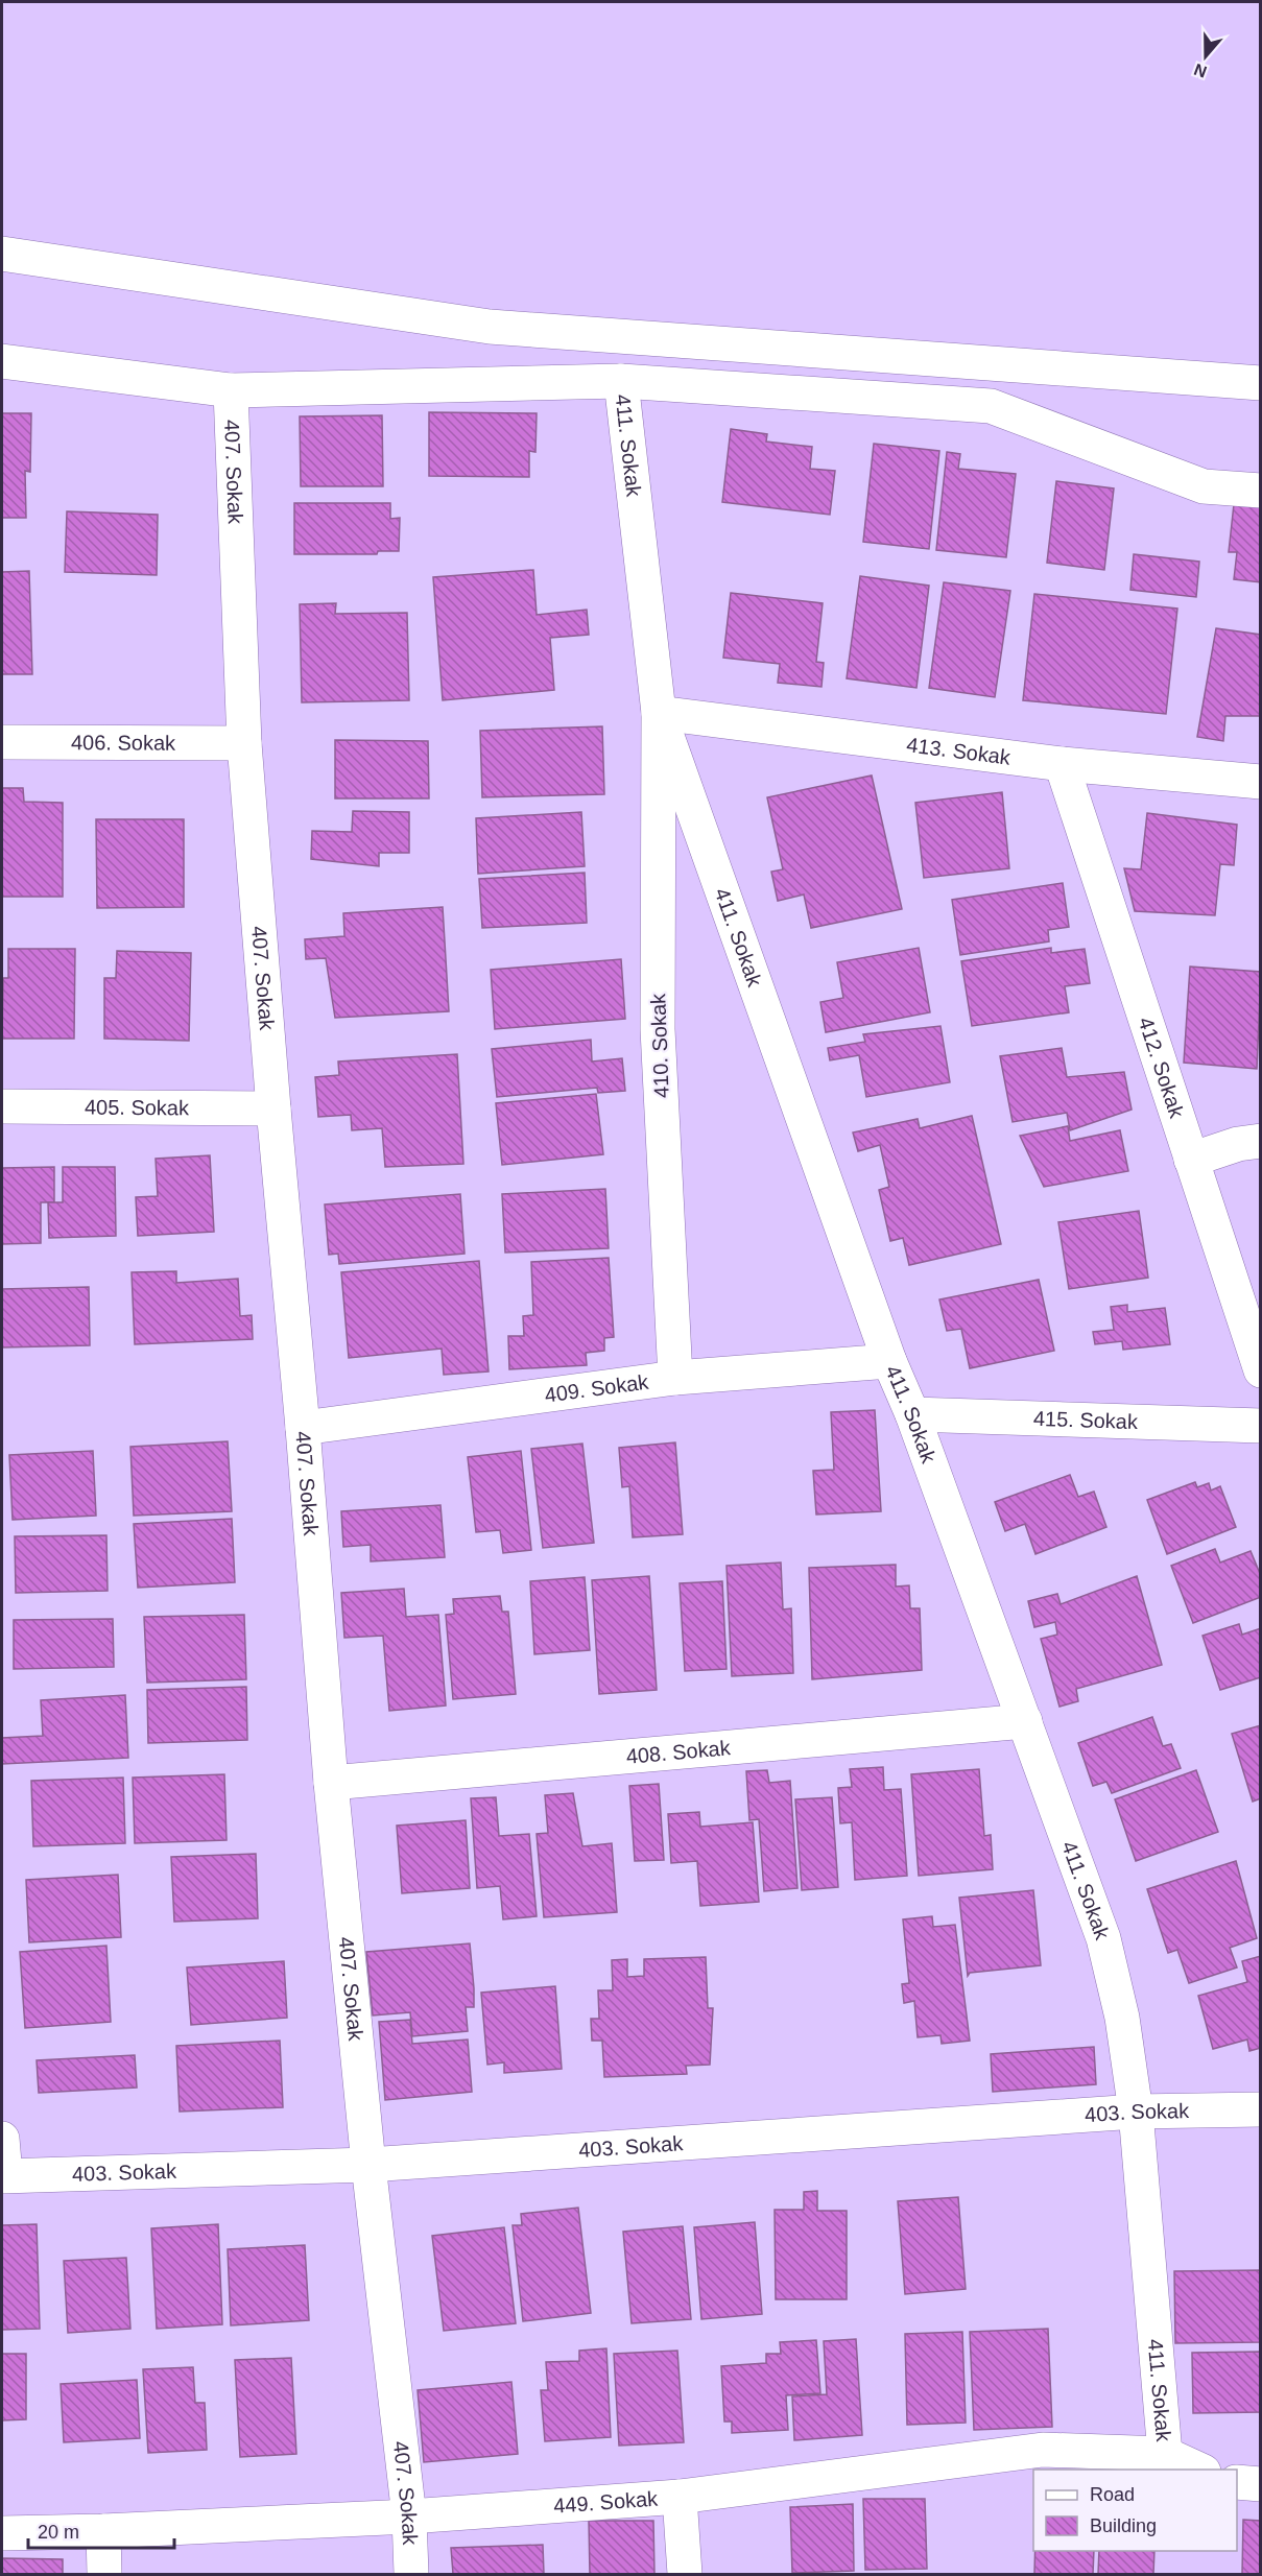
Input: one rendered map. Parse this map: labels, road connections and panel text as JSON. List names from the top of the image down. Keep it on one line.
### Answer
{"streets":{"street":["411. Sokak","407. Sokak","406. Sokak","413. Sokak","410. Sokak","412. Sokak","405. Sokak","409. Sokak","415. Sokak","408. Sokak","403. Sokak","449. Sokak"]},"crossings":[["411. Sokak","413. Sokak"],["411. Sokak","410. Sokak"],["411. Sokak","409. Sokak"],["411. Sokak","415. Sokak"],["411. Sokak","408. Sokak"],["411. Sokak","403. Sokak"],["411. Sokak","449. Sokak"],["407. Sokak","406. Sokak"],["407. Sokak","405. Sokak"],["407. Sokak","409. Sokak"],["407. Sokak","408. Sokak"],["407. Sokak","403. Sokak"],["407. Sokak","449. Sokak"],["413. Sokak","410. Sokak"],["413. Sokak","412. Sokak"],["410. Sokak","409. Sokak"]],"legend":["Road","Building"],"scale_bar":"20 m","north":"bottom"}
